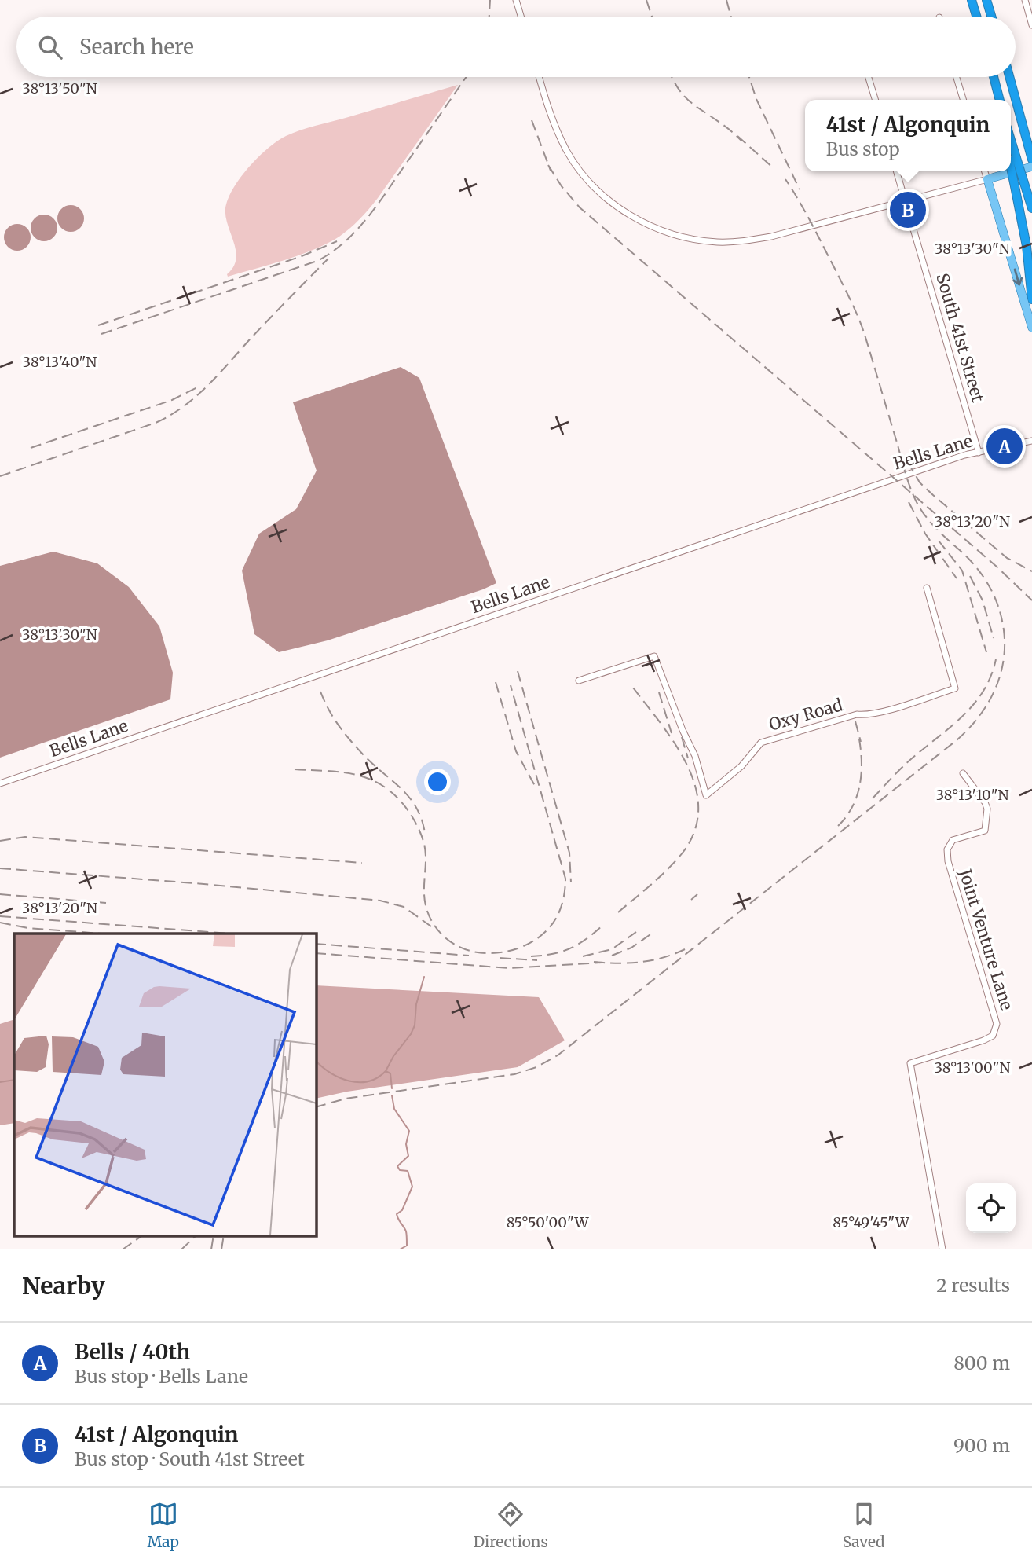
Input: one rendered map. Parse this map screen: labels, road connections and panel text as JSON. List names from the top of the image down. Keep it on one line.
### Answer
{"streets":{"street":["South 41st Street","Bells Lane","Oxy Road","Joint Venture Lane"]},"crossings":[["South 41st Street","Bells Lane"]],"page":{"search":"Search here","popup":["41st / Algonquin","Bus stop"],"pins":["B","A"],"heading":["Nearby","2 results"],"list":[{"mark":"A","name":"Bells / 40th","note":"Bus stop · Bells Lane","value":"800 m"},{"mark":"B","name":"41st / Algonquin","note":"Bus stop · South 41st Street","value":"900 m"}],"nav":["Map","Directions","Saved"]},"coordinates":["38°13'50\"N","38°13'30\"N","38°13'40\"N","38°13'20\"N","38°13'10\"N","38°13'00\"N","85°50'00\"W","85°49'45\"W"]}
